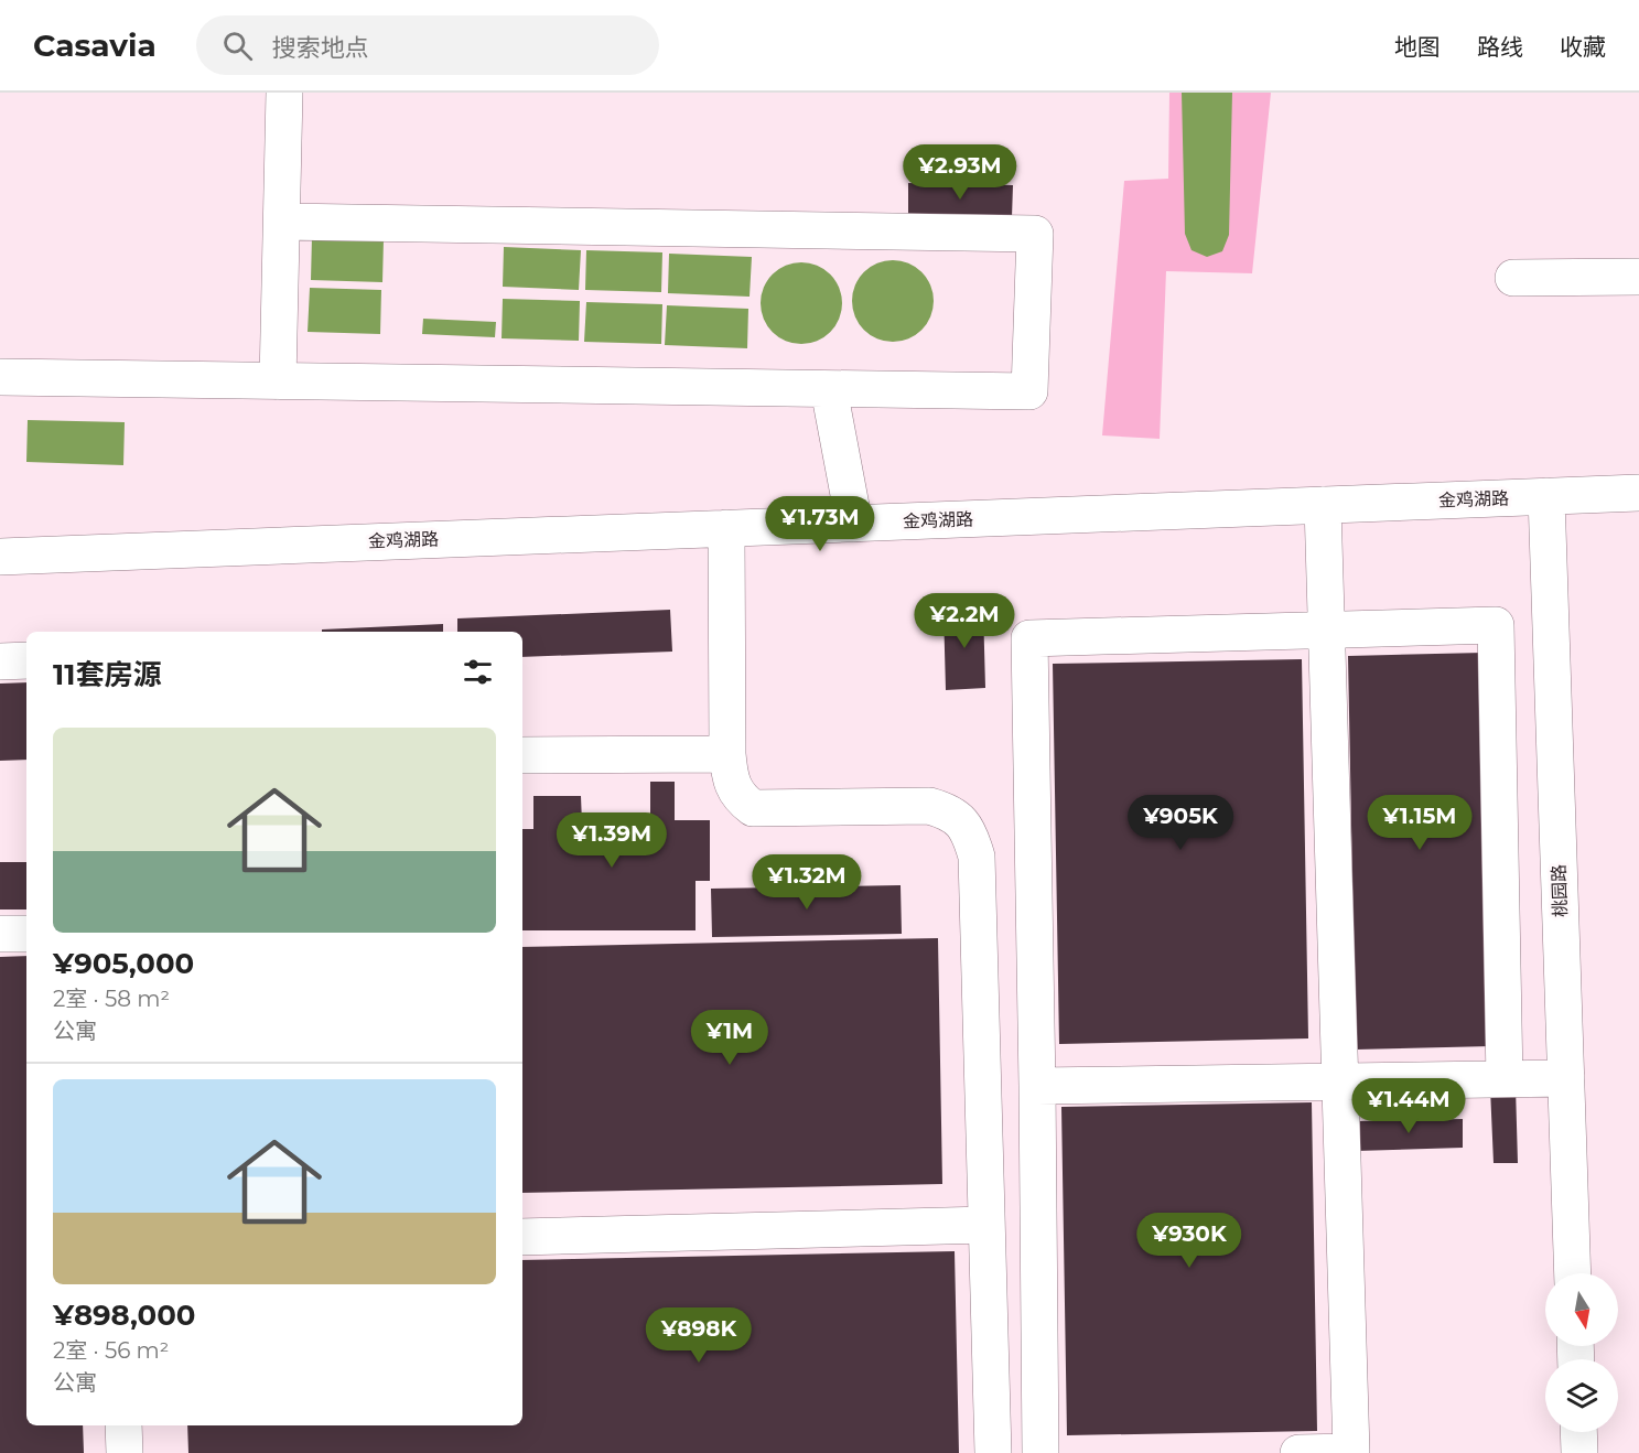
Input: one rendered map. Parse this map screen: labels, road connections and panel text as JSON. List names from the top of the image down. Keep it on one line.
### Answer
{"streets":{"street":["金鸡湖路","桃园路"]},"crossings":[["金鸡湖路","桃园路"]],"north":"bottom","page":{"header":"Casavia","search":"搜索地点","nav":["地图","路线","收藏"],"price":["¥2.93M","¥1.73M","¥2.2M","¥905K","¥1.15M","¥1.39M","¥1.32M","¥1M","¥1.44M","¥930K","¥898K"],"heading":"11套房源","list":[{"name":"¥905,000","note":"2室 · 58 m² · 公寓"},{"name":"¥898,000","note":"2室 · 56 m² · 公寓"}]}}
